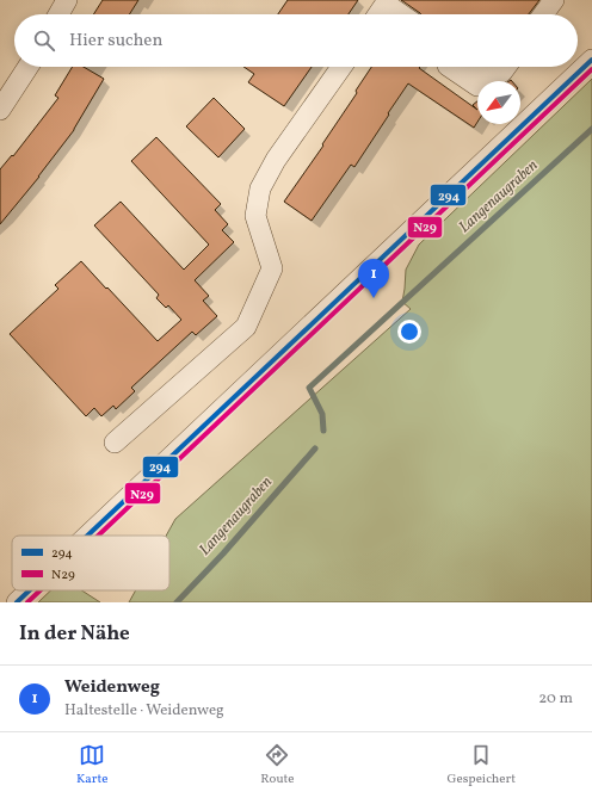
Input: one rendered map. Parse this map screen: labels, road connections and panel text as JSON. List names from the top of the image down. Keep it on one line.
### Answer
{"water":["Langenaugraben"],"lines":["transit line 294","transit line N29"],"legend":["294","N29"],"north":"bottom left","page":{"search":"Hier suchen","pins":"1","heading":"In der Nähe","list":[{"mark":"1","name":"Weidenweg","note":"Haltestelle · Weidenweg","value":"20 m"}],"nav":["Karte","Route","Gespeichert"]}}
